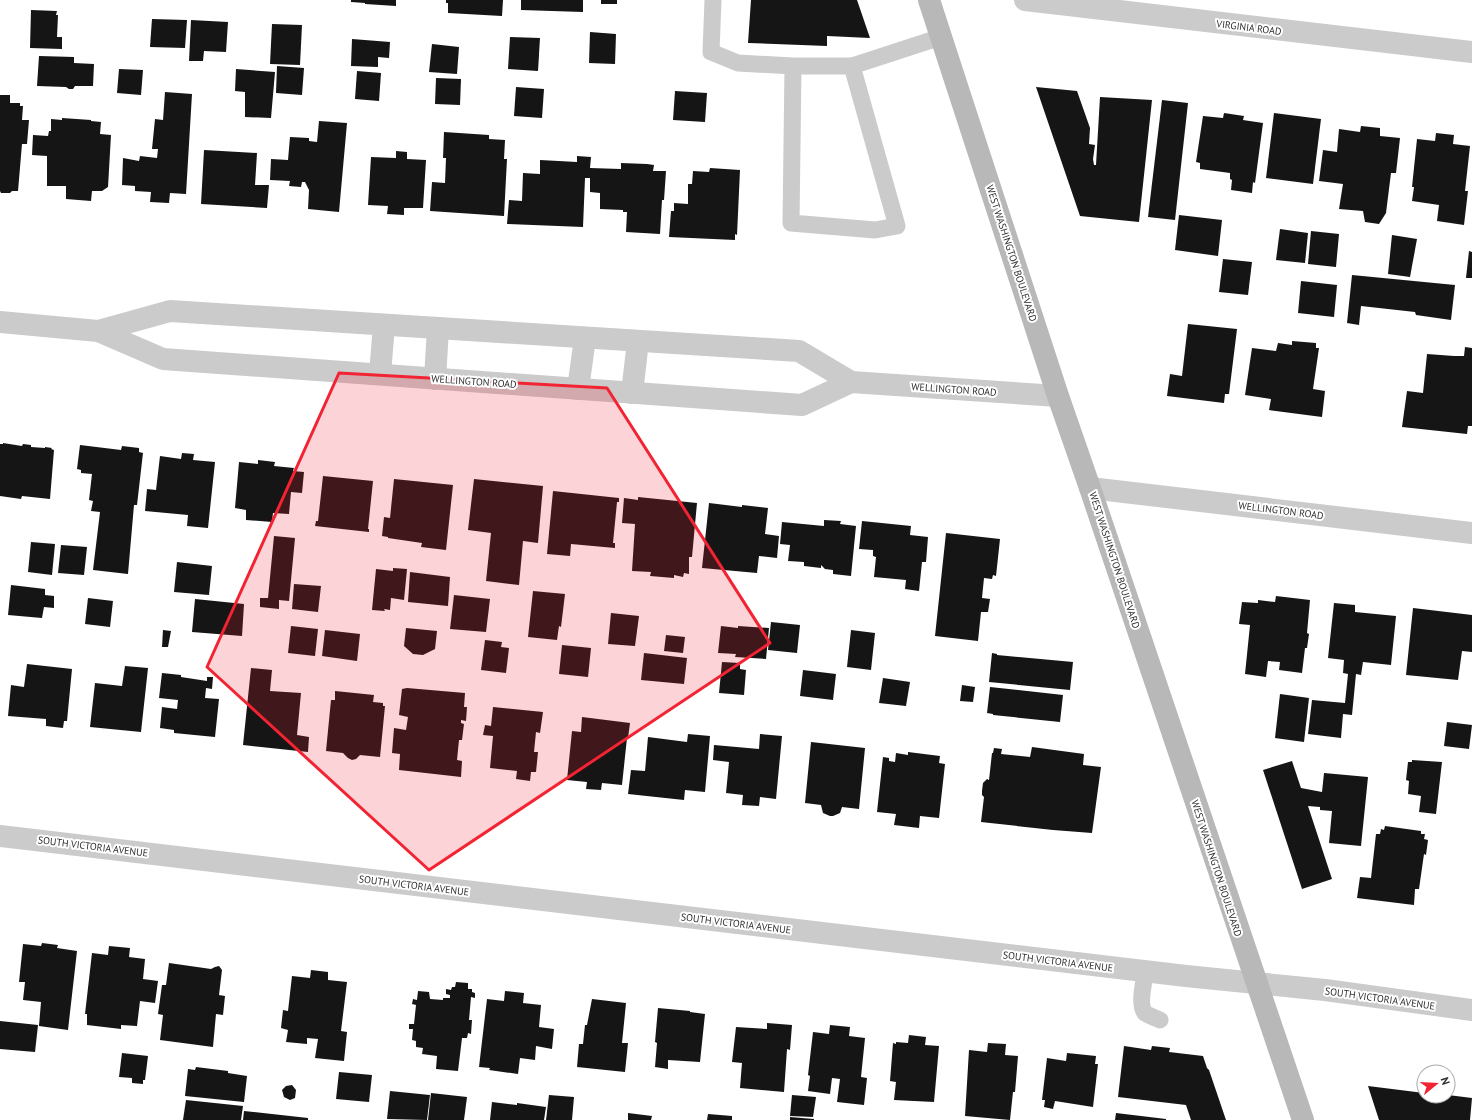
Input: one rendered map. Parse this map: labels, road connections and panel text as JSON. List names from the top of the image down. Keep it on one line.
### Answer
{"streets":{"main road":["WEST WASHINGTON BOULEVARD"],"street":["VIRGINIA ROAD","WELLINGTON ROAD","SOUTH VICTORIA AVENUE"]},"crossings":[["WEST WASHINGTON BOULEVARD","WELLINGTON ROAD"],["WEST WASHINGTON BOULEVARD","SOUTH VICTORIA AVENUE"]],"north":"right"}
